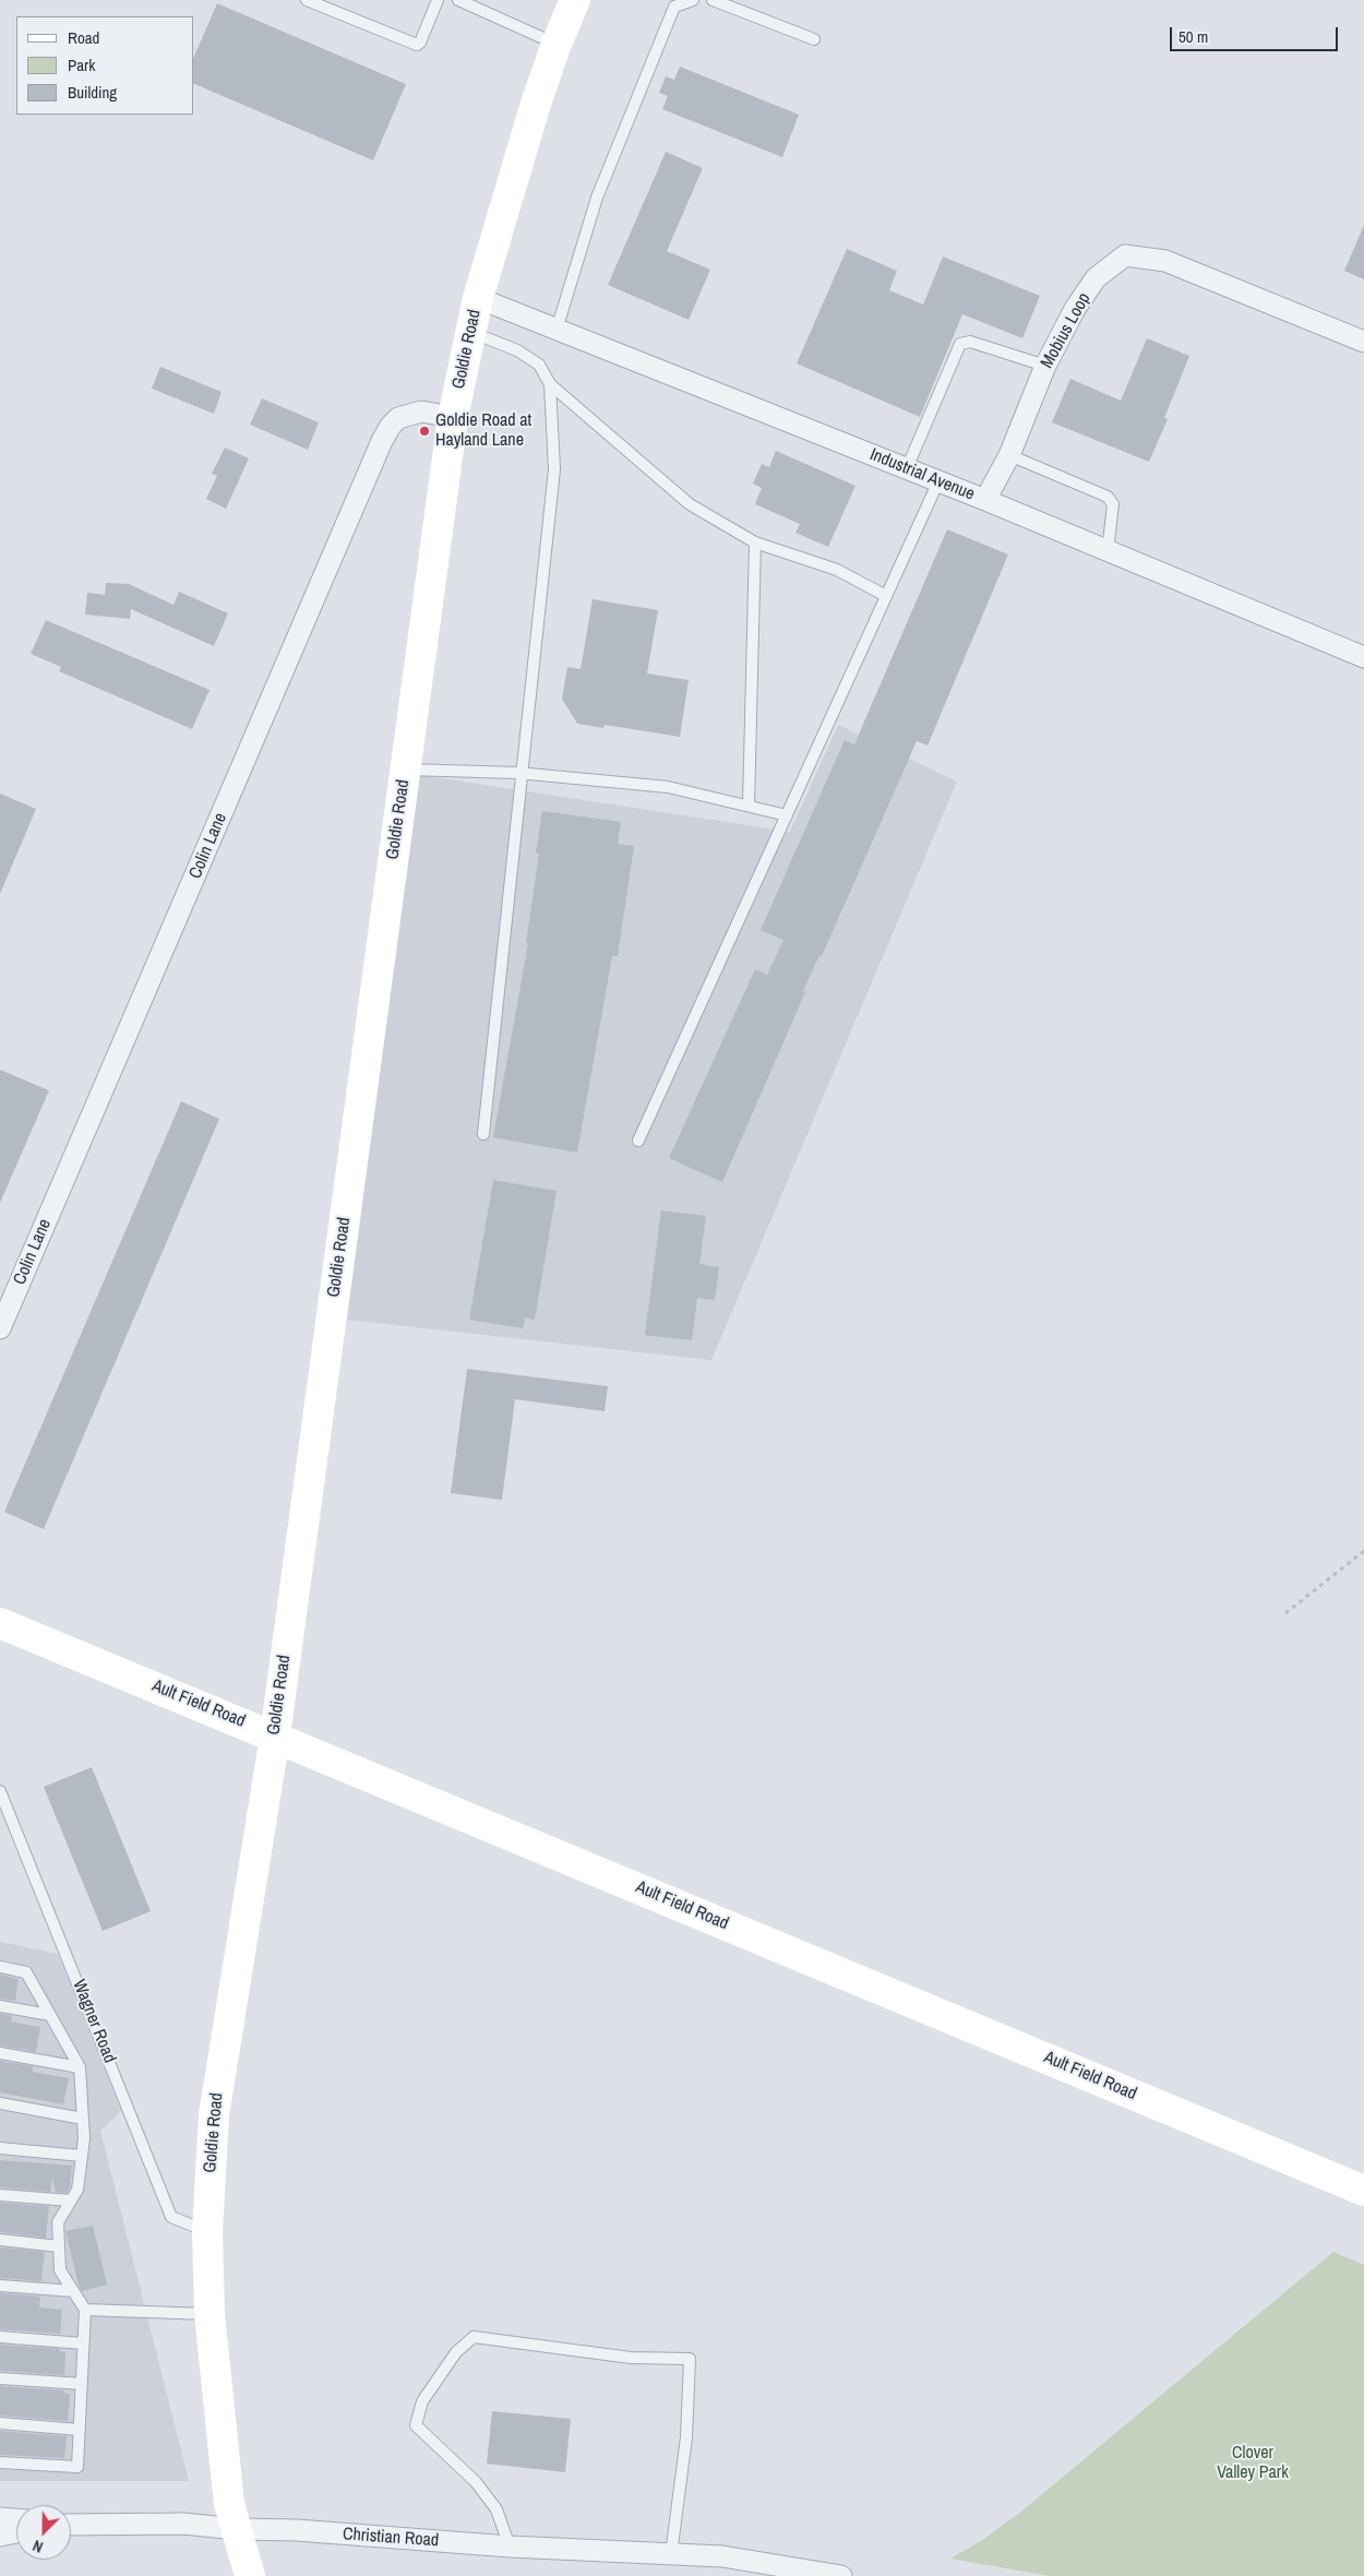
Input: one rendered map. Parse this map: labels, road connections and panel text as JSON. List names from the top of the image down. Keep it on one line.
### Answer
{"streets":{"street":["Mobius Loop","Goldie Road","Industrial Avenue","Colin Lane","Ault Field Road","Christian Road"],"lane":["Wagner Road"]},"crossings":[["Mobius Loop","Industrial Avenue"],["Goldie Road","Industrial Avenue"],["Goldie Road","Colin Lane"],["Goldie Road","Ault Field Road"],["Goldie Road","Wagner Road"],["Goldie Road","Christian Road"]],"parks":["Clover Valley Park"],"places":["Goldie Road at Hayland Lane"],"legend":["Road","Park","Building"],"scale_bar":"50 m","north":"bottom left"}
